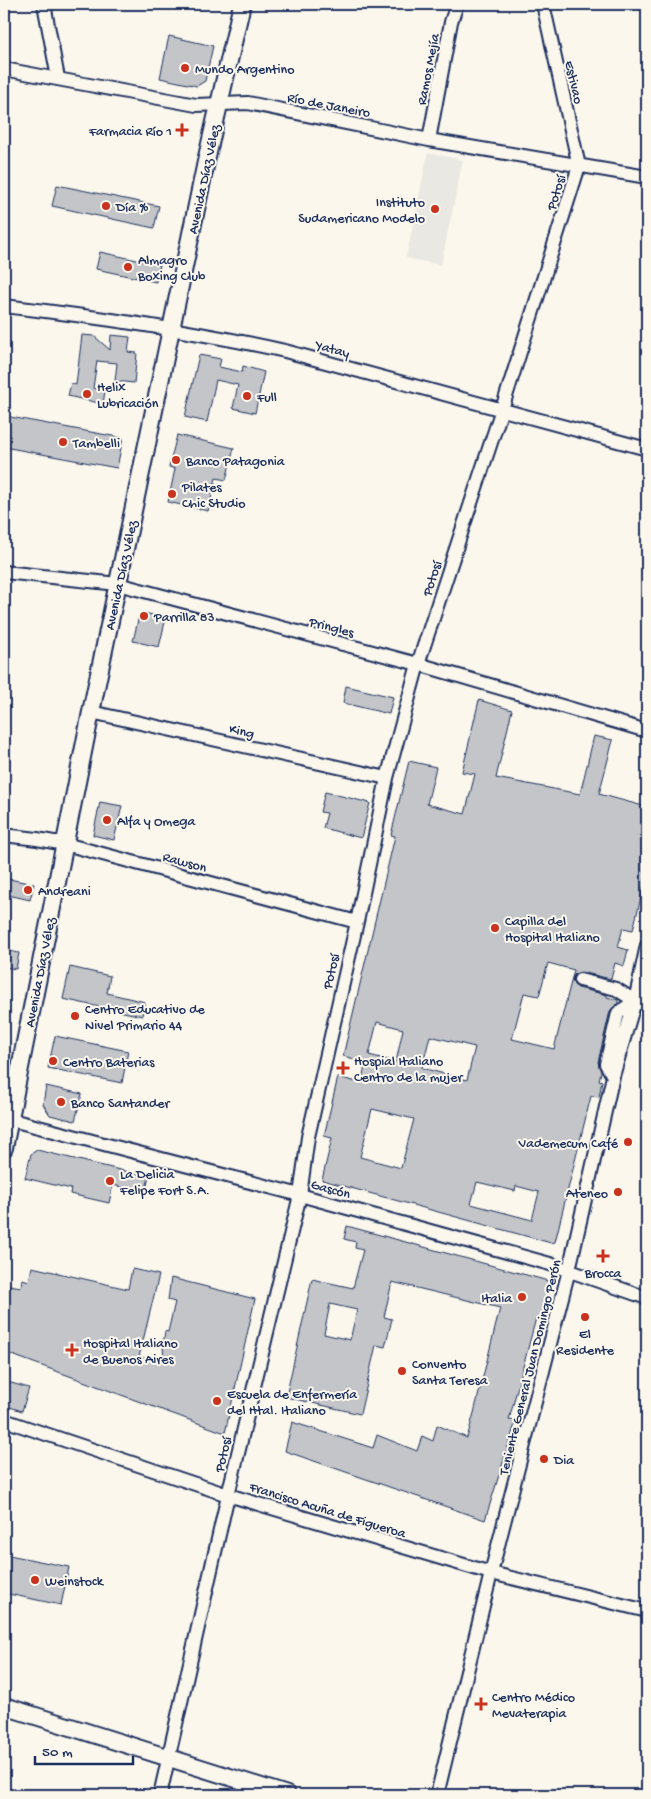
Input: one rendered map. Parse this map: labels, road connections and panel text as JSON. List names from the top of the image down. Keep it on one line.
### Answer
{"streets":{"main road":["Avenida Díaz Vélez"],"street":["Ramos Mejía","Estivao","Río de Janeiro","Potosí","Yatay","Pringles","King","Rawson","Gascón","Teniente General Juan Domingo Perón","Francisco Acuña de Figueroa"]},"crossings":[["Ramos Mejía","Río de Janeiro"],["Estivao","Río de Janeiro"],["Estivao","Potosí"],["Río de Janeiro","Avenida Díaz Vélez"],["Río de Janeiro","Potosí"],["Avenida Díaz Vélez","Yatay"],["Avenida Díaz Vélez","Pringles"],["Avenida Díaz Vélez","King"],["Avenida Díaz Vélez","Rawson"],["Avenida Díaz Vélez","Gascón"],["Potosí","Yatay"],["Potosí","Pringles"],["Potosí","King"],["Potosí","Rawson"],["Potosí","Gascón"],["Potosí","Francisco Acuña de Figueroa"],["Gascón","Teniente General Juan Domingo Perón"],["Teniente General Juan Domingo Perón","Francisco Acuña de Figueroa"]],"places":{"other":["Mundo Argentino","Día %","Instituto Sudamericano Modelo","Almagro Boxing Club","Helix Lubricación","Full","Tambelli","Banco Patagonia","Pilates Chic Studio","Parrilla 83","Alfa y Omega","Andreani","Capilla del Hospital Italiano","Centro Educativo de Nivel Primario 44","Centro Baterias","Banco Santander","Vademecum Café","La Delicia Felipe Fort S.A.","Ateneo","Italia","El Residente","Convento Santa Teresa","Escuela de Enfermería del Htal. Italiano","Dia","Weinstock"],"health":["Farmacia Río 1","Hospial Italiano Centro de la mujer","Brocca","Hospital Italiano de Buenos Aires","Centro Médico Mevaterapia"]},"scale_bar":"50 m"}
